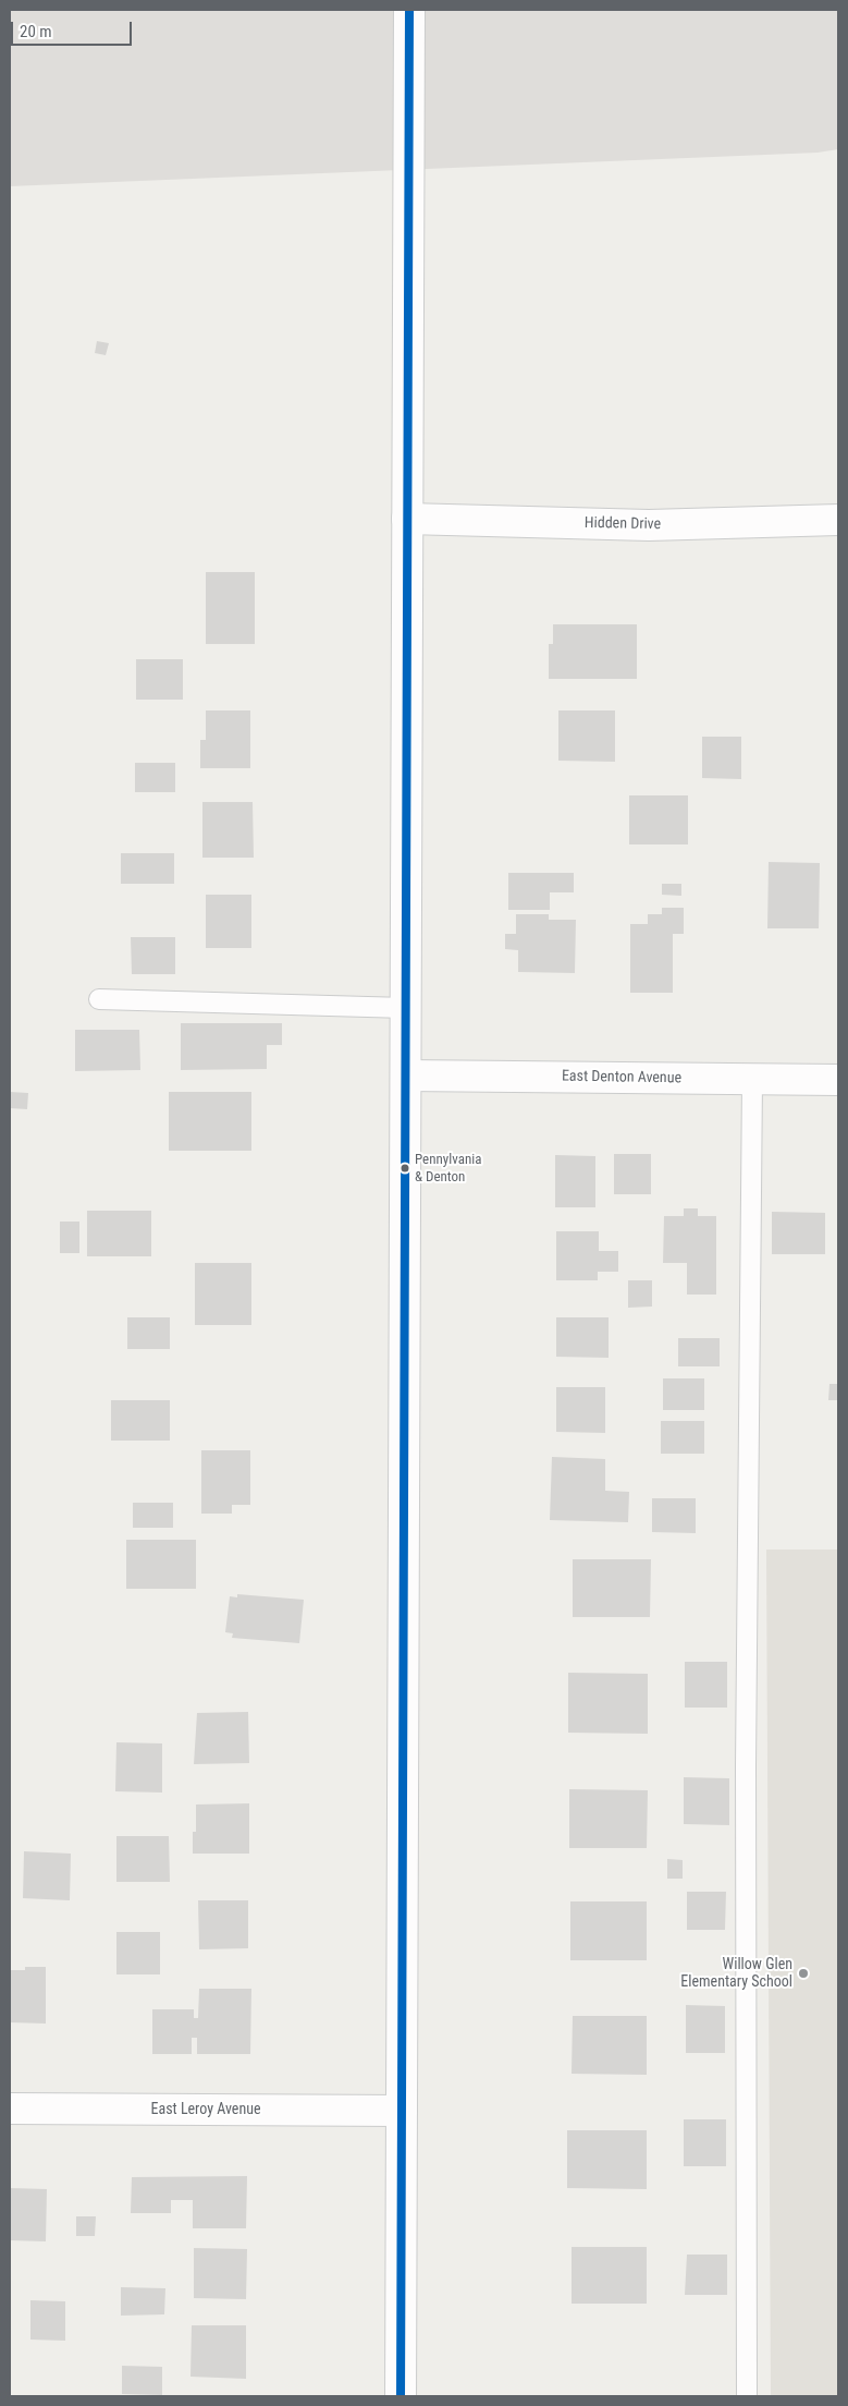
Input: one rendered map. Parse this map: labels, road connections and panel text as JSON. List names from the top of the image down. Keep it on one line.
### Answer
{"streets":{"street":["Hidden Drive","East Denton Avenue","East Leroy Avenue"]},"places":["Pennylvania & Denton","Willow Glen Elementary School"],"scale_bar":"20 m"}
